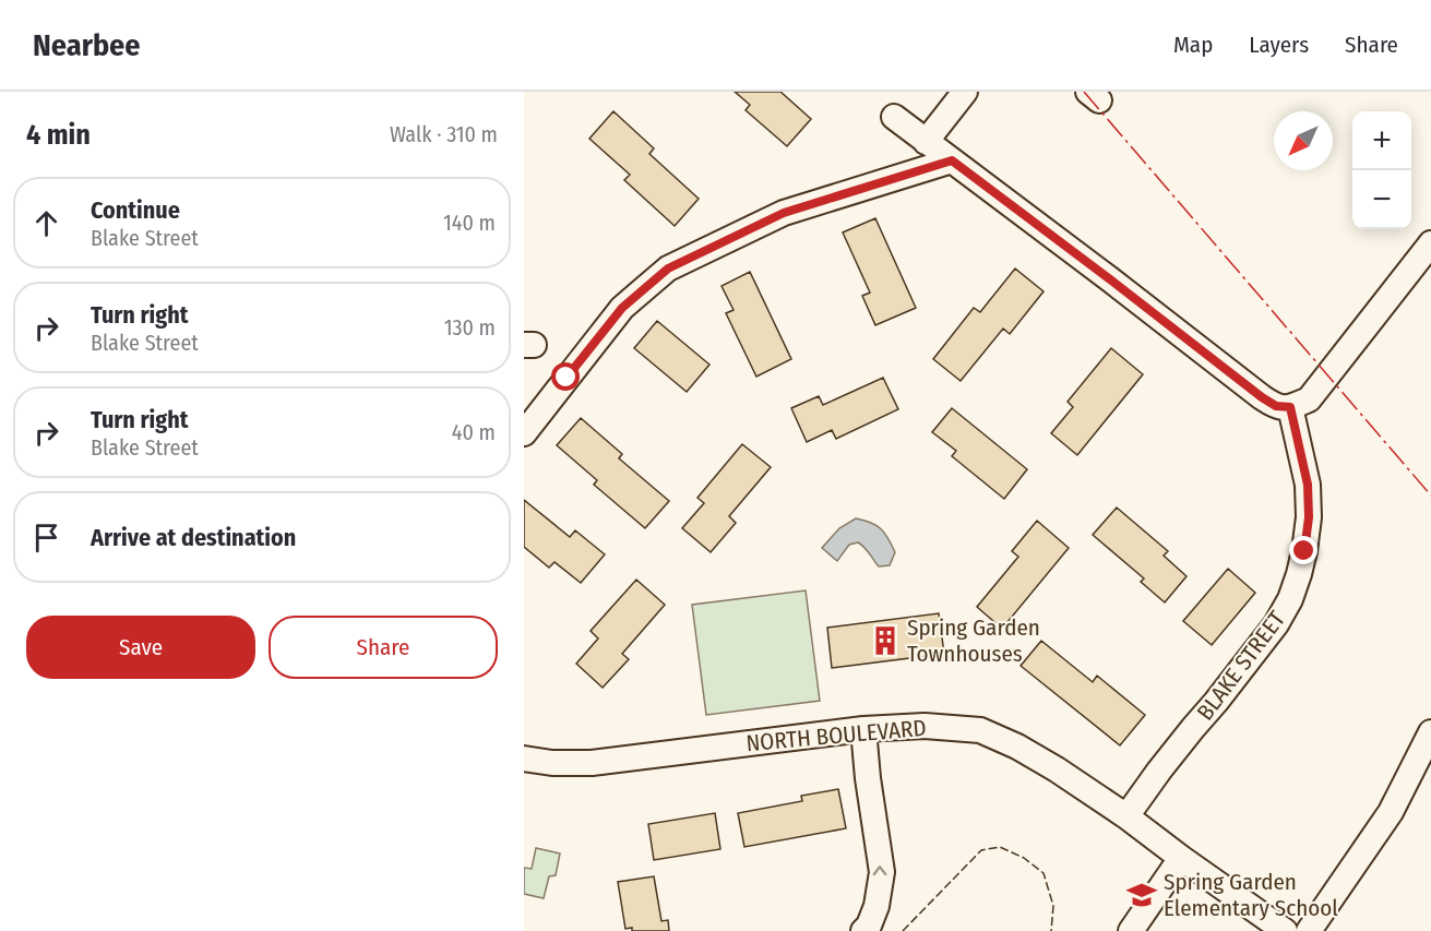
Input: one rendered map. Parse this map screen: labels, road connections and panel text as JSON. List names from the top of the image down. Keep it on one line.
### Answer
{"streets":{"street":["BLAKE STREET","NORTH BOULEVARD"]},"crossings":[["BLAKE STREET","NORTH BOULEVARD"]],"places":{"building":["Spring Garden Townhouses"],"school or university":["Spring Garden Elementary School"]},"north":"bottom left","page":{"header":"Nearbee","nav":["Map","Layers","Share"],"heading":["4 min","Walk · 310 m"],"map_buttons":["+","−"],"list":[["Continue","Blake Street","140 m"],["Turn right","Blake Street","130 m"],["Turn right","Blake Street","40 m"],"Arrive at destination"],"buttons":["Save","Share"]}}
